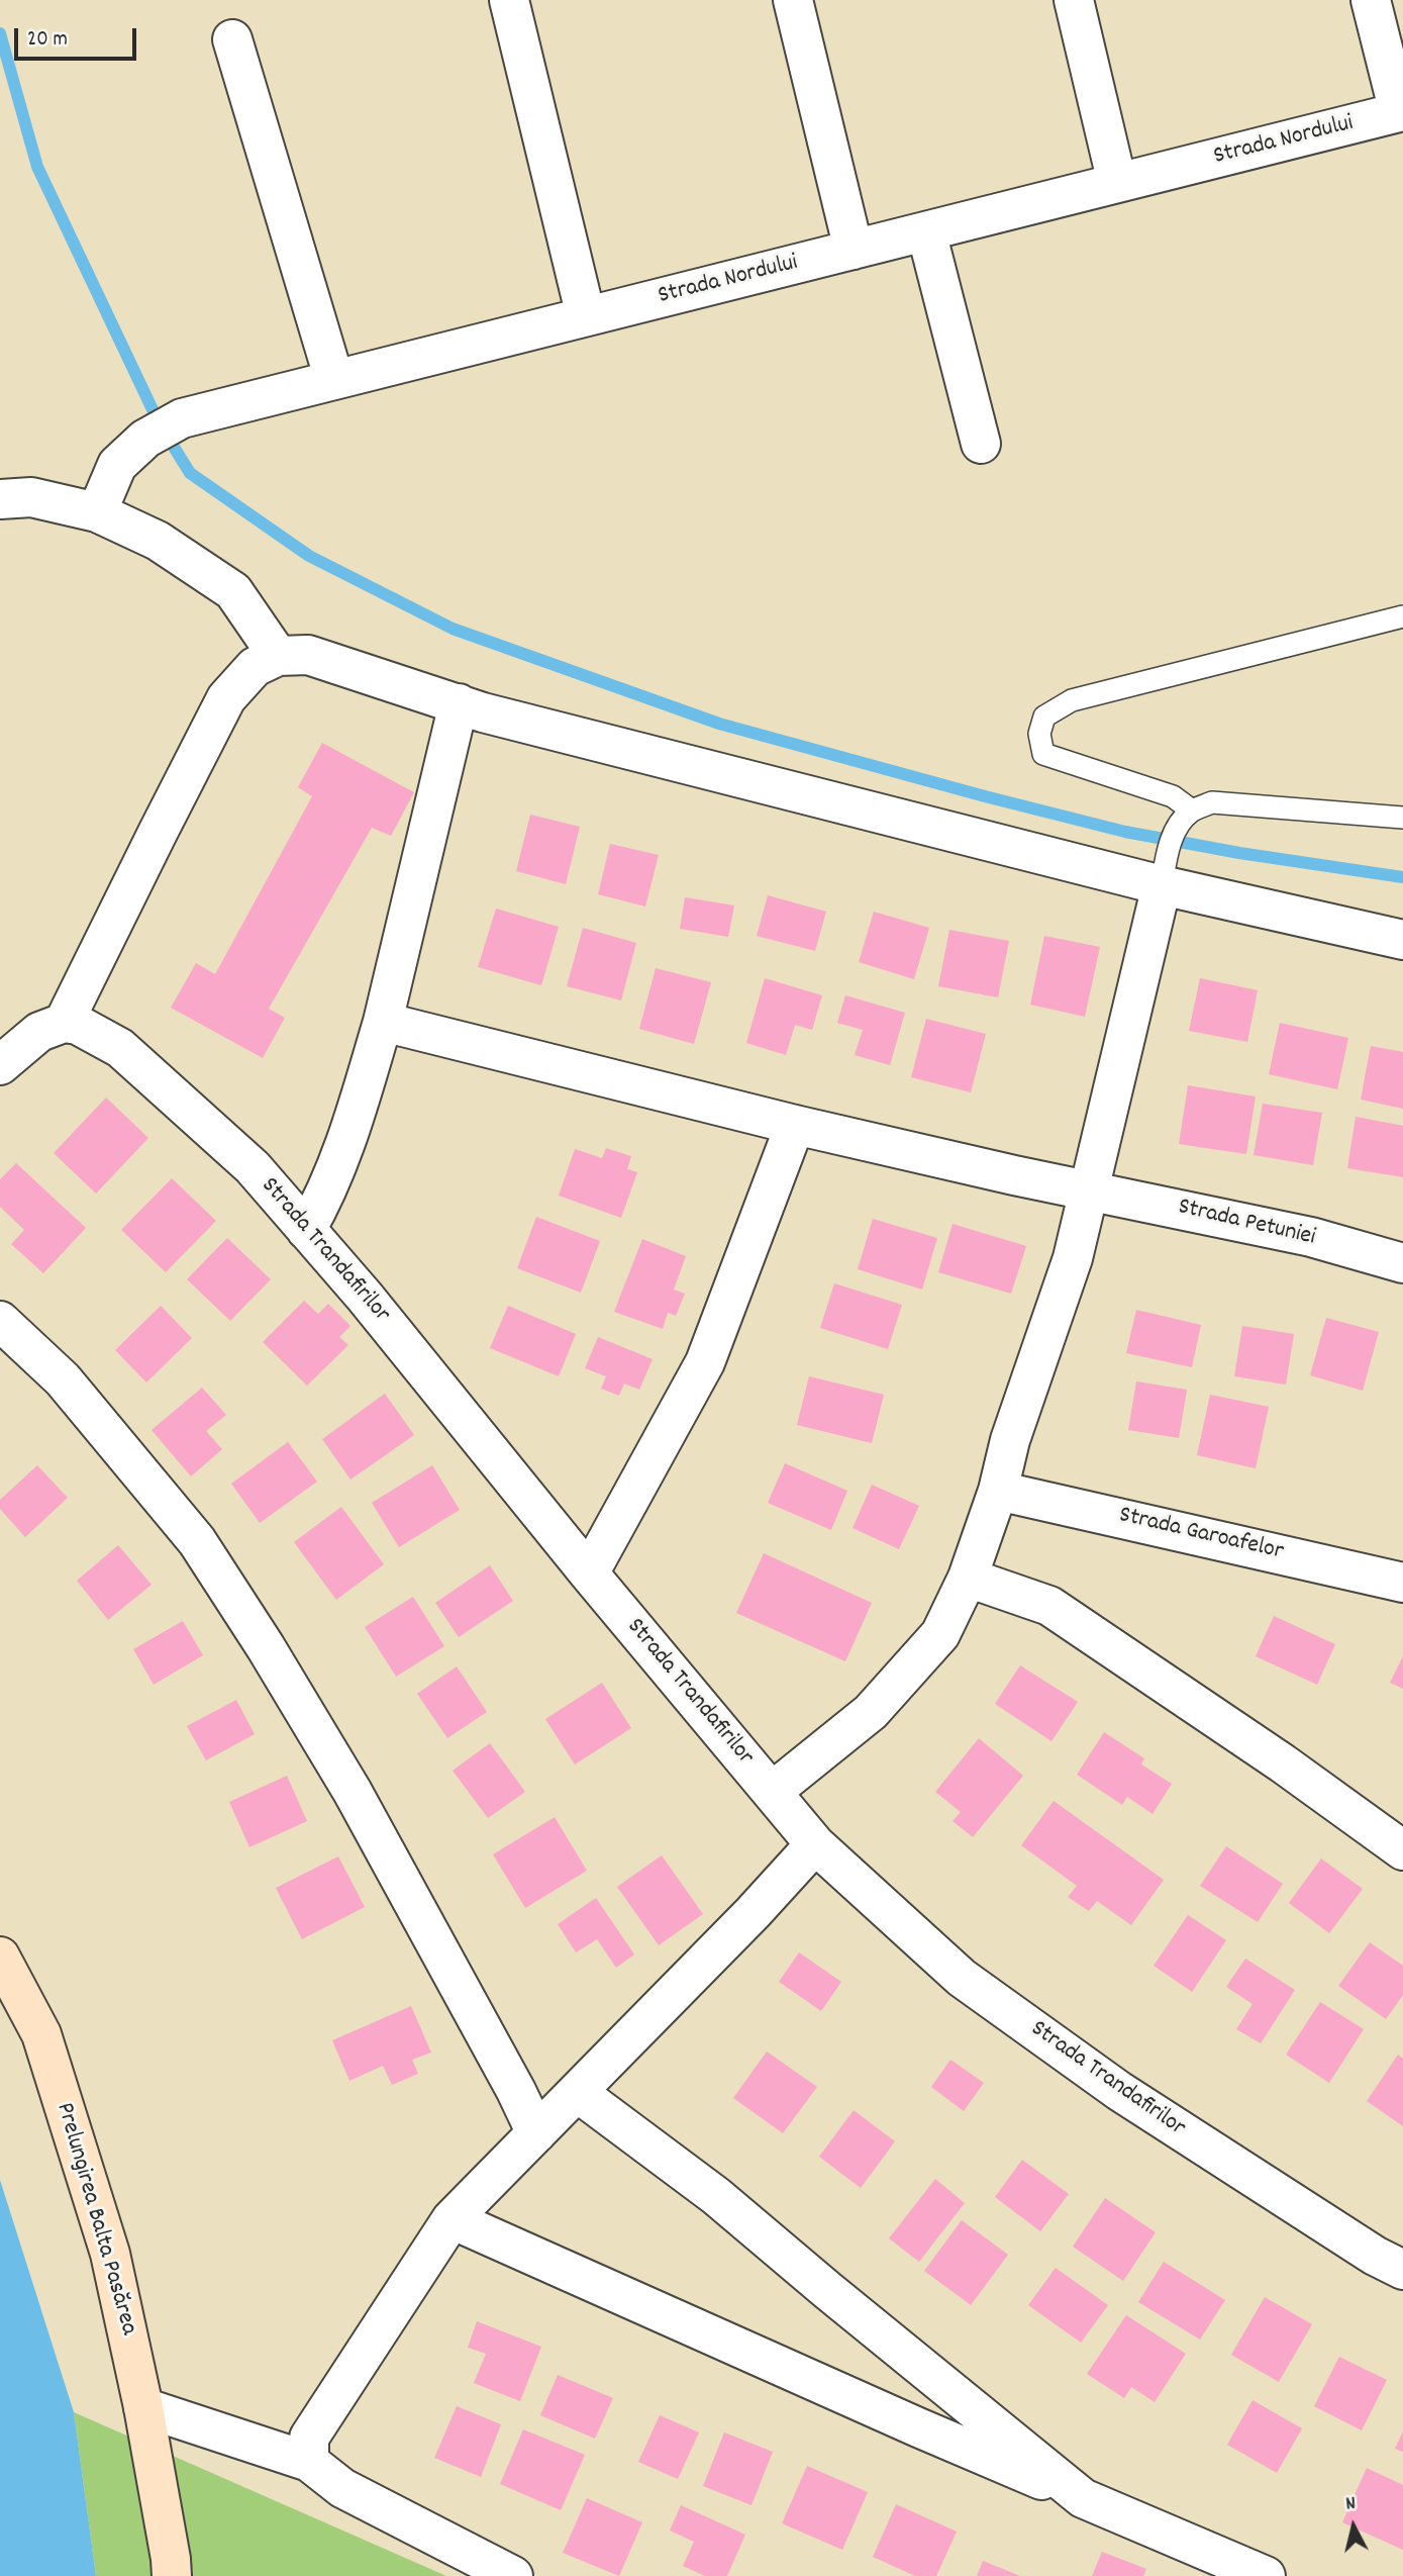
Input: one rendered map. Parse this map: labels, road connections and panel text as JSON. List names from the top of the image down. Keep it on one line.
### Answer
{"streets":{"street":["Strada Nordului","Strada Petuniei","Strada Trandafirilor","Strada Garoafelor","Prelungirea Balta Pasărea"]},"scale_bar":"20 m","north":"top"}
